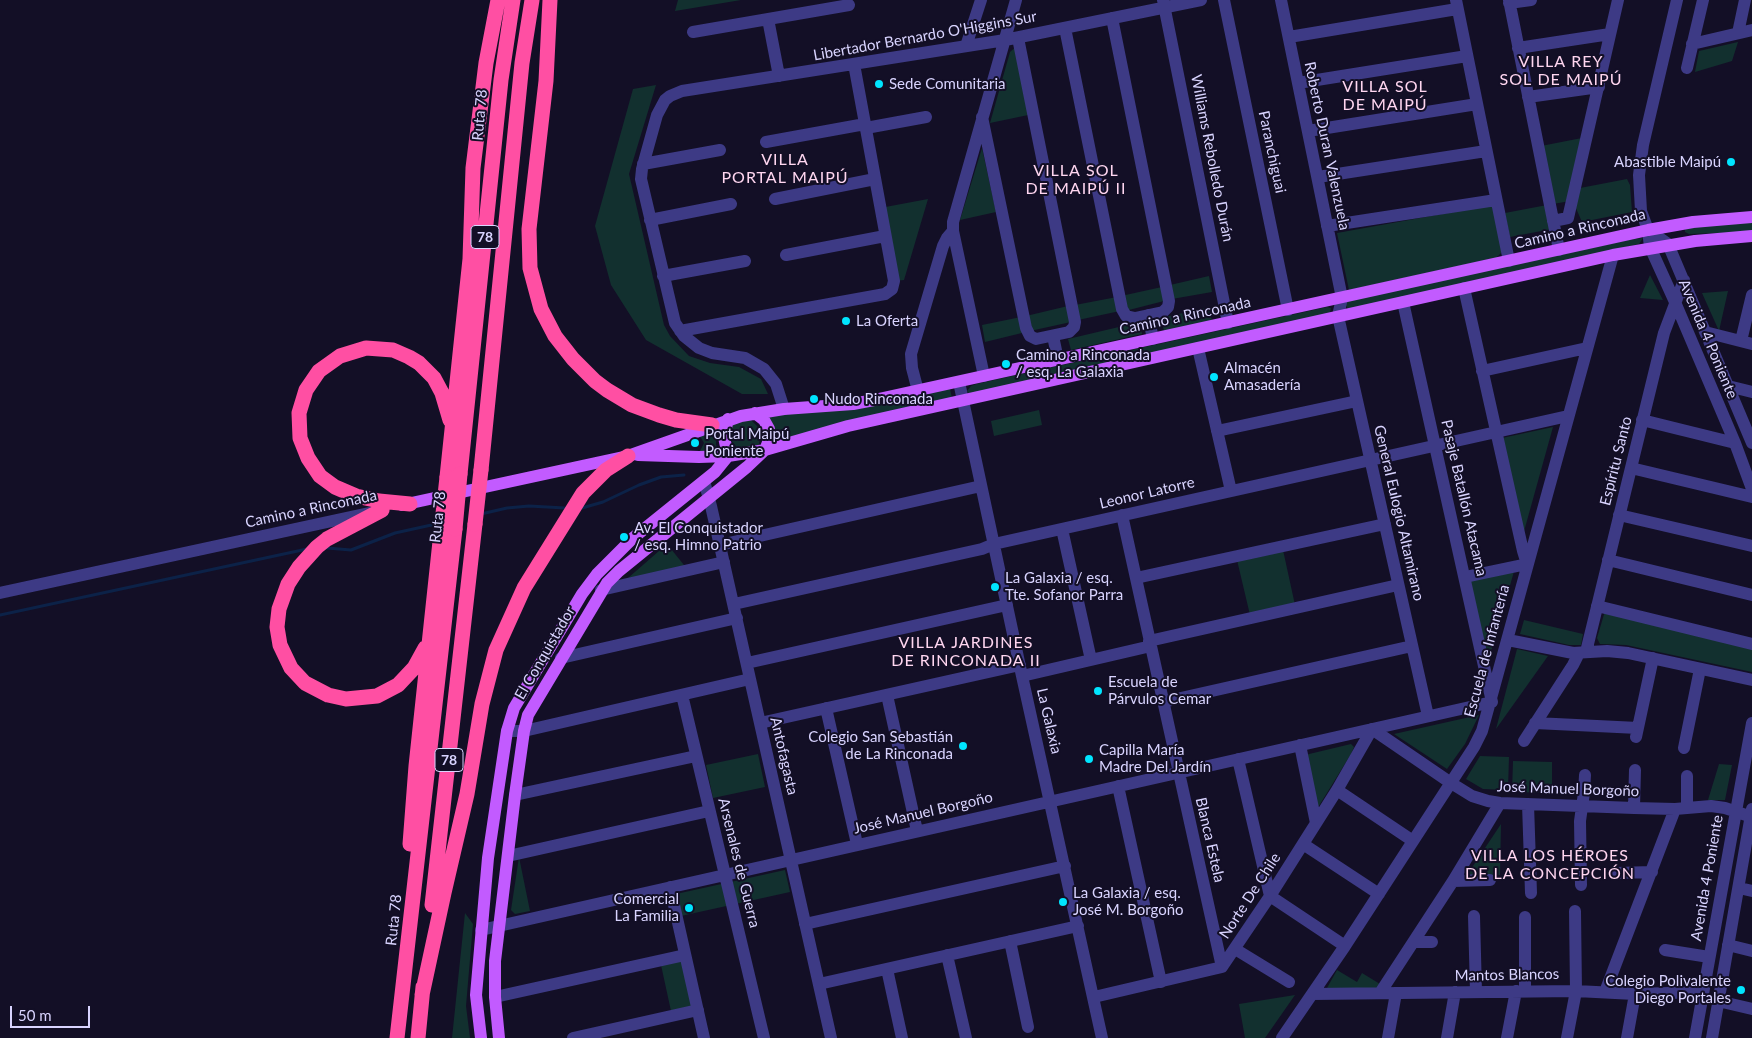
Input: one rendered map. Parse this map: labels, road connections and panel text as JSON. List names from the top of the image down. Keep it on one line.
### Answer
{"streets":{"highway":["Ruta 78","78"],"main road":["Camino a Rinconada","El Conquistador"],"street":["Libertador Bernardo O'Higgins Sur","Roberto Duran Valenzuela","Paranchiguai","Williams Rebolledo Durán","Avenida 4 Poniente","Espíritu Santo","Leonor Latorre","Pasaje Batallón Atacama","General Eulogio Altamirano","Escuela de Infantería","La Galaxia","Antofagasta","José Manuel Borgoño","Blanca Estela","Arsenales de Guerra","Norte De Chile","Mantos Blancos"]},"crossings":[["Libertador Bernardo O'Higgins Sur","Williams Rebolledo Durán"],["Roberto Duran Valenzuela","Camino a Rinconada"],["Paranchiguai","Camino a Rinconada"],["Williams Rebolledo Durán","Camino a Rinconada"],["Camino a Rinconada","Avenida 4 Poniente"],["Camino a Rinconada","Pasaje Batallón Atacama"],["Camino a Rinconada","General Eulogio Altamirano"],["Camino a Rinconada","Escuela de Infantería"],["Camino a Rinconada","El Conquistador"],["Camino a Rinconada","La Galaxia"],["Avenida 4 Poniente","Espíritu Santo"],["Avenida 4 Poniente","José Manuel Borgoño"],["Avenida 4 Poniente","Mantos Blancos"],["Leonor Latorre","Pasaje Batallón Atacama"],["Leonor Latorre","General Eulogio Altamirano"],["Leonor Latorre","Escuela de Infantería"],["Leonor Latorre","La Galaxia"],["Leonor Latorre","Antofagasta"],["Leonor Latorre","Blanca Estela"],["Pasaje Batallón Atacama","Escuela de Infantería"],["Pasaje Batallón Atacama","José Manuel Borgoño"],["General Eulogio Altamirano","José Manuel Borgoño"],["Escuela de Infantería","José Manuel Borgoño"],["Escuela de Infantería","Mantos Blancos"],["El Conquistador","Antofagasta"],["El Conquistador","José Manuel Borgoño"],["La Galaxia","José Manuel Borgoño"],["Antofagasta","José Manuel Borgoño"],["José Manuel Borgoño","Blanca Estela"],["José Manuel Borgoño","Arsenales de Guerra"],["José Manuel Borgoño","Norte De Chile"],["Blanca Estela","Norte De Chile"]],"districts":["VILLA REY SOL DE MAIPÚ","VILLA SOL DE MAIPÚ","VILLA PORTAL MAIPÚ","VILLA SOL DE MAIPÚ II","VILLA JARDINES DE RINCONADA II","VILLA LOS HÉROES DE LA CONCEPCIÓN"],"places":["Sede Comunitaria","Abastible Maipú","La Oferta","Camino a Rinconada / esq. La Galaxia","Almacén Amasadería","Nudo Rinconada","Portal Maipú Poniente","Av. El Conquistador / esq. Himno Patrio","La Galaxia / esq. Tte. Sofanor Parra","Escuela de Párvulos Cemar","Colegio San Sebastián de La Rinconada","Capilla María Madre Del Jardín","La Galaxia / esq. José M. Borgoño","Comercial La Familia","Colegio Polivalente Diego Portales"],"scale_bar":"50 m"}
